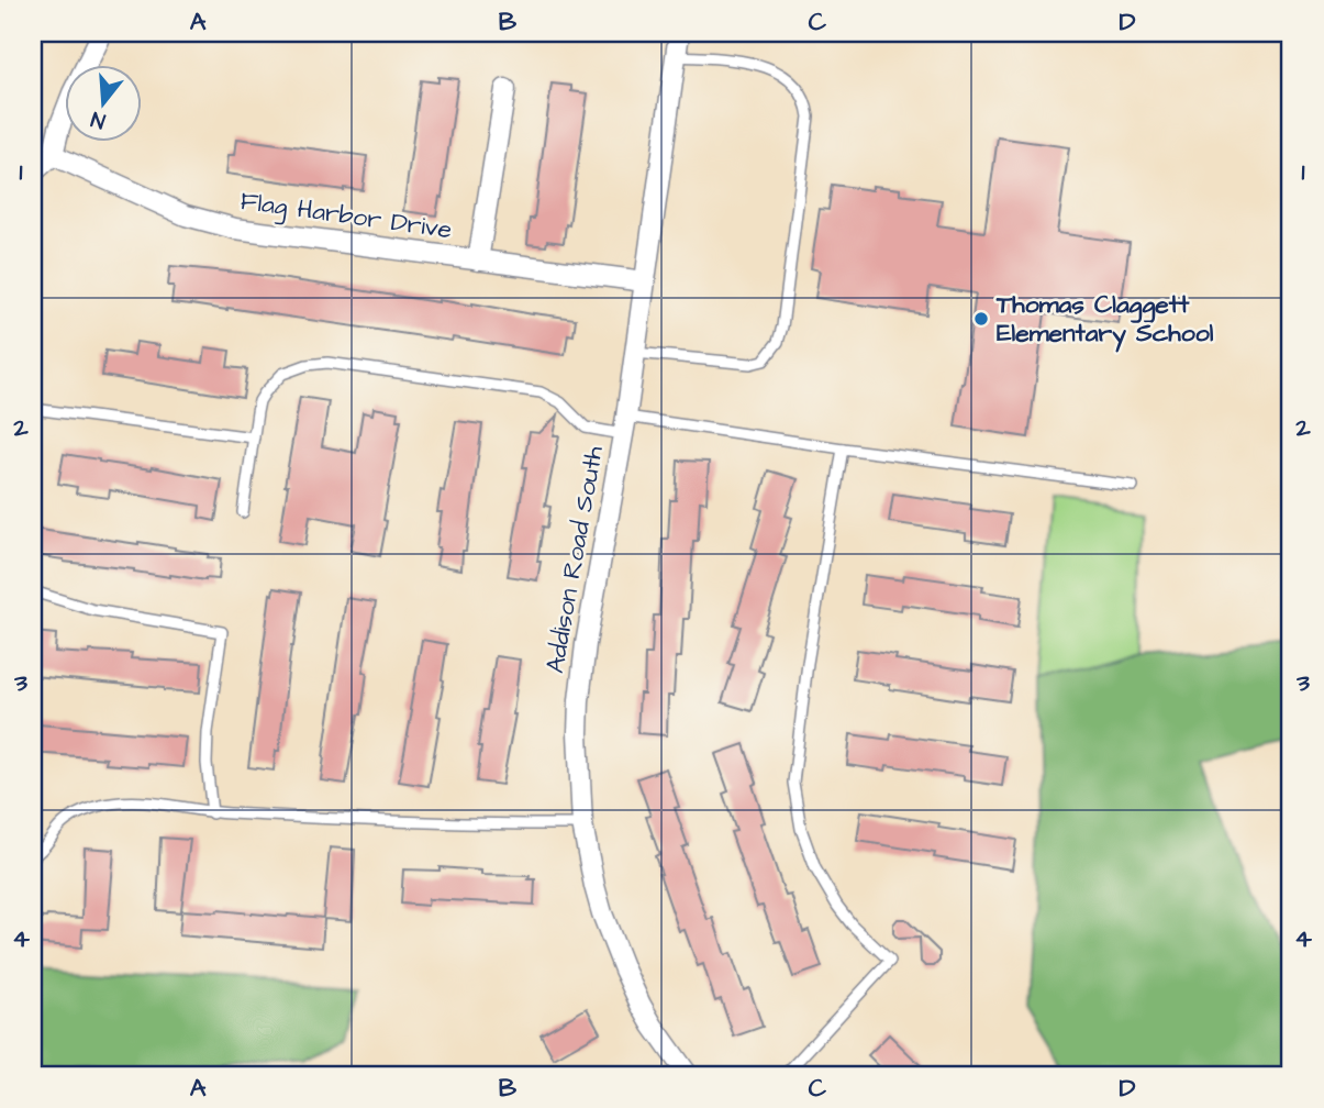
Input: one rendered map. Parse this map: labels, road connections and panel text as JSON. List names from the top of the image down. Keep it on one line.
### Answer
{"streets":{"street":["Flag Harbor Drive","Addison Road South"]},"crossings":[["Flag Harbor Drive","Addison Road South"]],"places":["Thomas Claggett Elementary School"],"north":"bottom","grid":{"columns":["A","B","C","D"],"rows":["1","2","3","4"]}}
